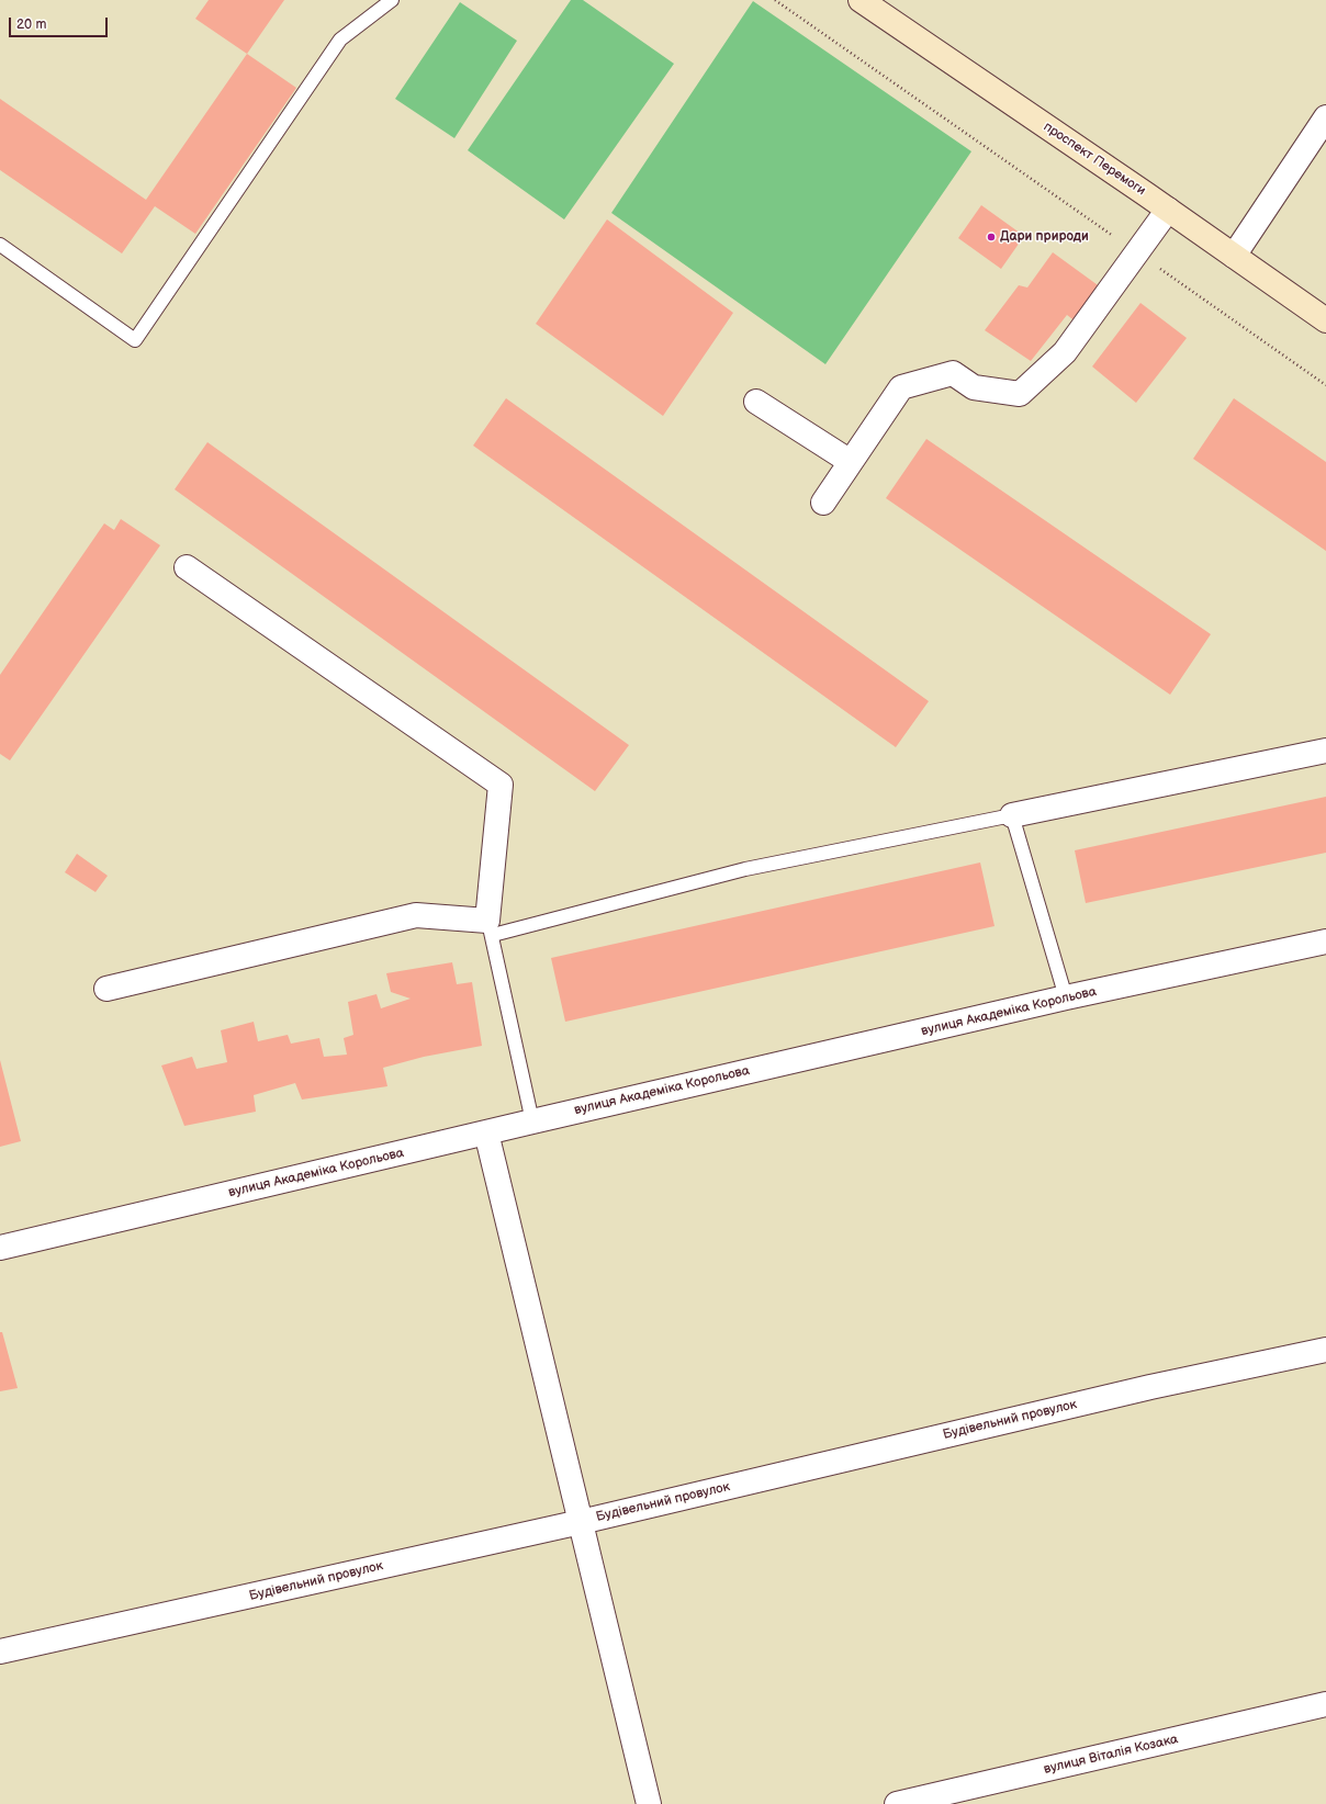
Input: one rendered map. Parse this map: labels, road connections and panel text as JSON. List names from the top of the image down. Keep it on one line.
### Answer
{"streets":{"main road":["проспект Перемоги"],"street":["вулиця Академіка Корольова","Будівельний провулок","вулиця Віталія Козака"]},"places":["Дари природи"],"scale_bar":"20 m"}
